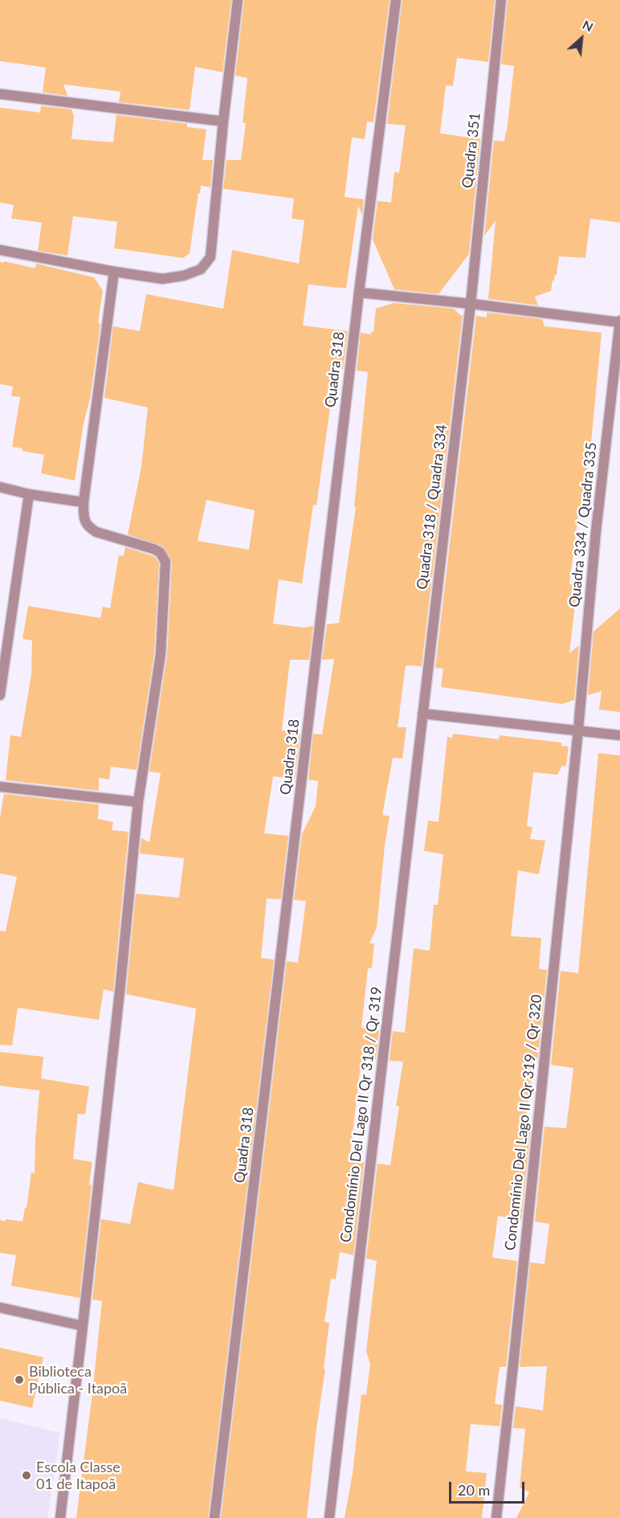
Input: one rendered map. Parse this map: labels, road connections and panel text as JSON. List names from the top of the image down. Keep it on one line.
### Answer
{"streets":{"street":["Quadra 351","Quadra 318","Quadra 318 / Quadra 334","Quadra 334 / Quadra 335","Condomínio Del Lago II Qr 318 / Qr 319","Condomínio Del Lago II Qr 319 / Qr 320"]},"crossings":[["Quadra 351","Quadra 318 / Quadra 334"],["Quadra 318 / Quadra 334","Condomínio Del Lago II Qr 318 / Qr 319"],["Quadra 334 / Quadra 335","Condomínio Del Lago II Qr 319 / Qr 320"]],"places":["Biblioteca Pública - Itapoã","Escola Classe 01 de Itapoã"],"scale_bar":"20 m","north":"top right"}
